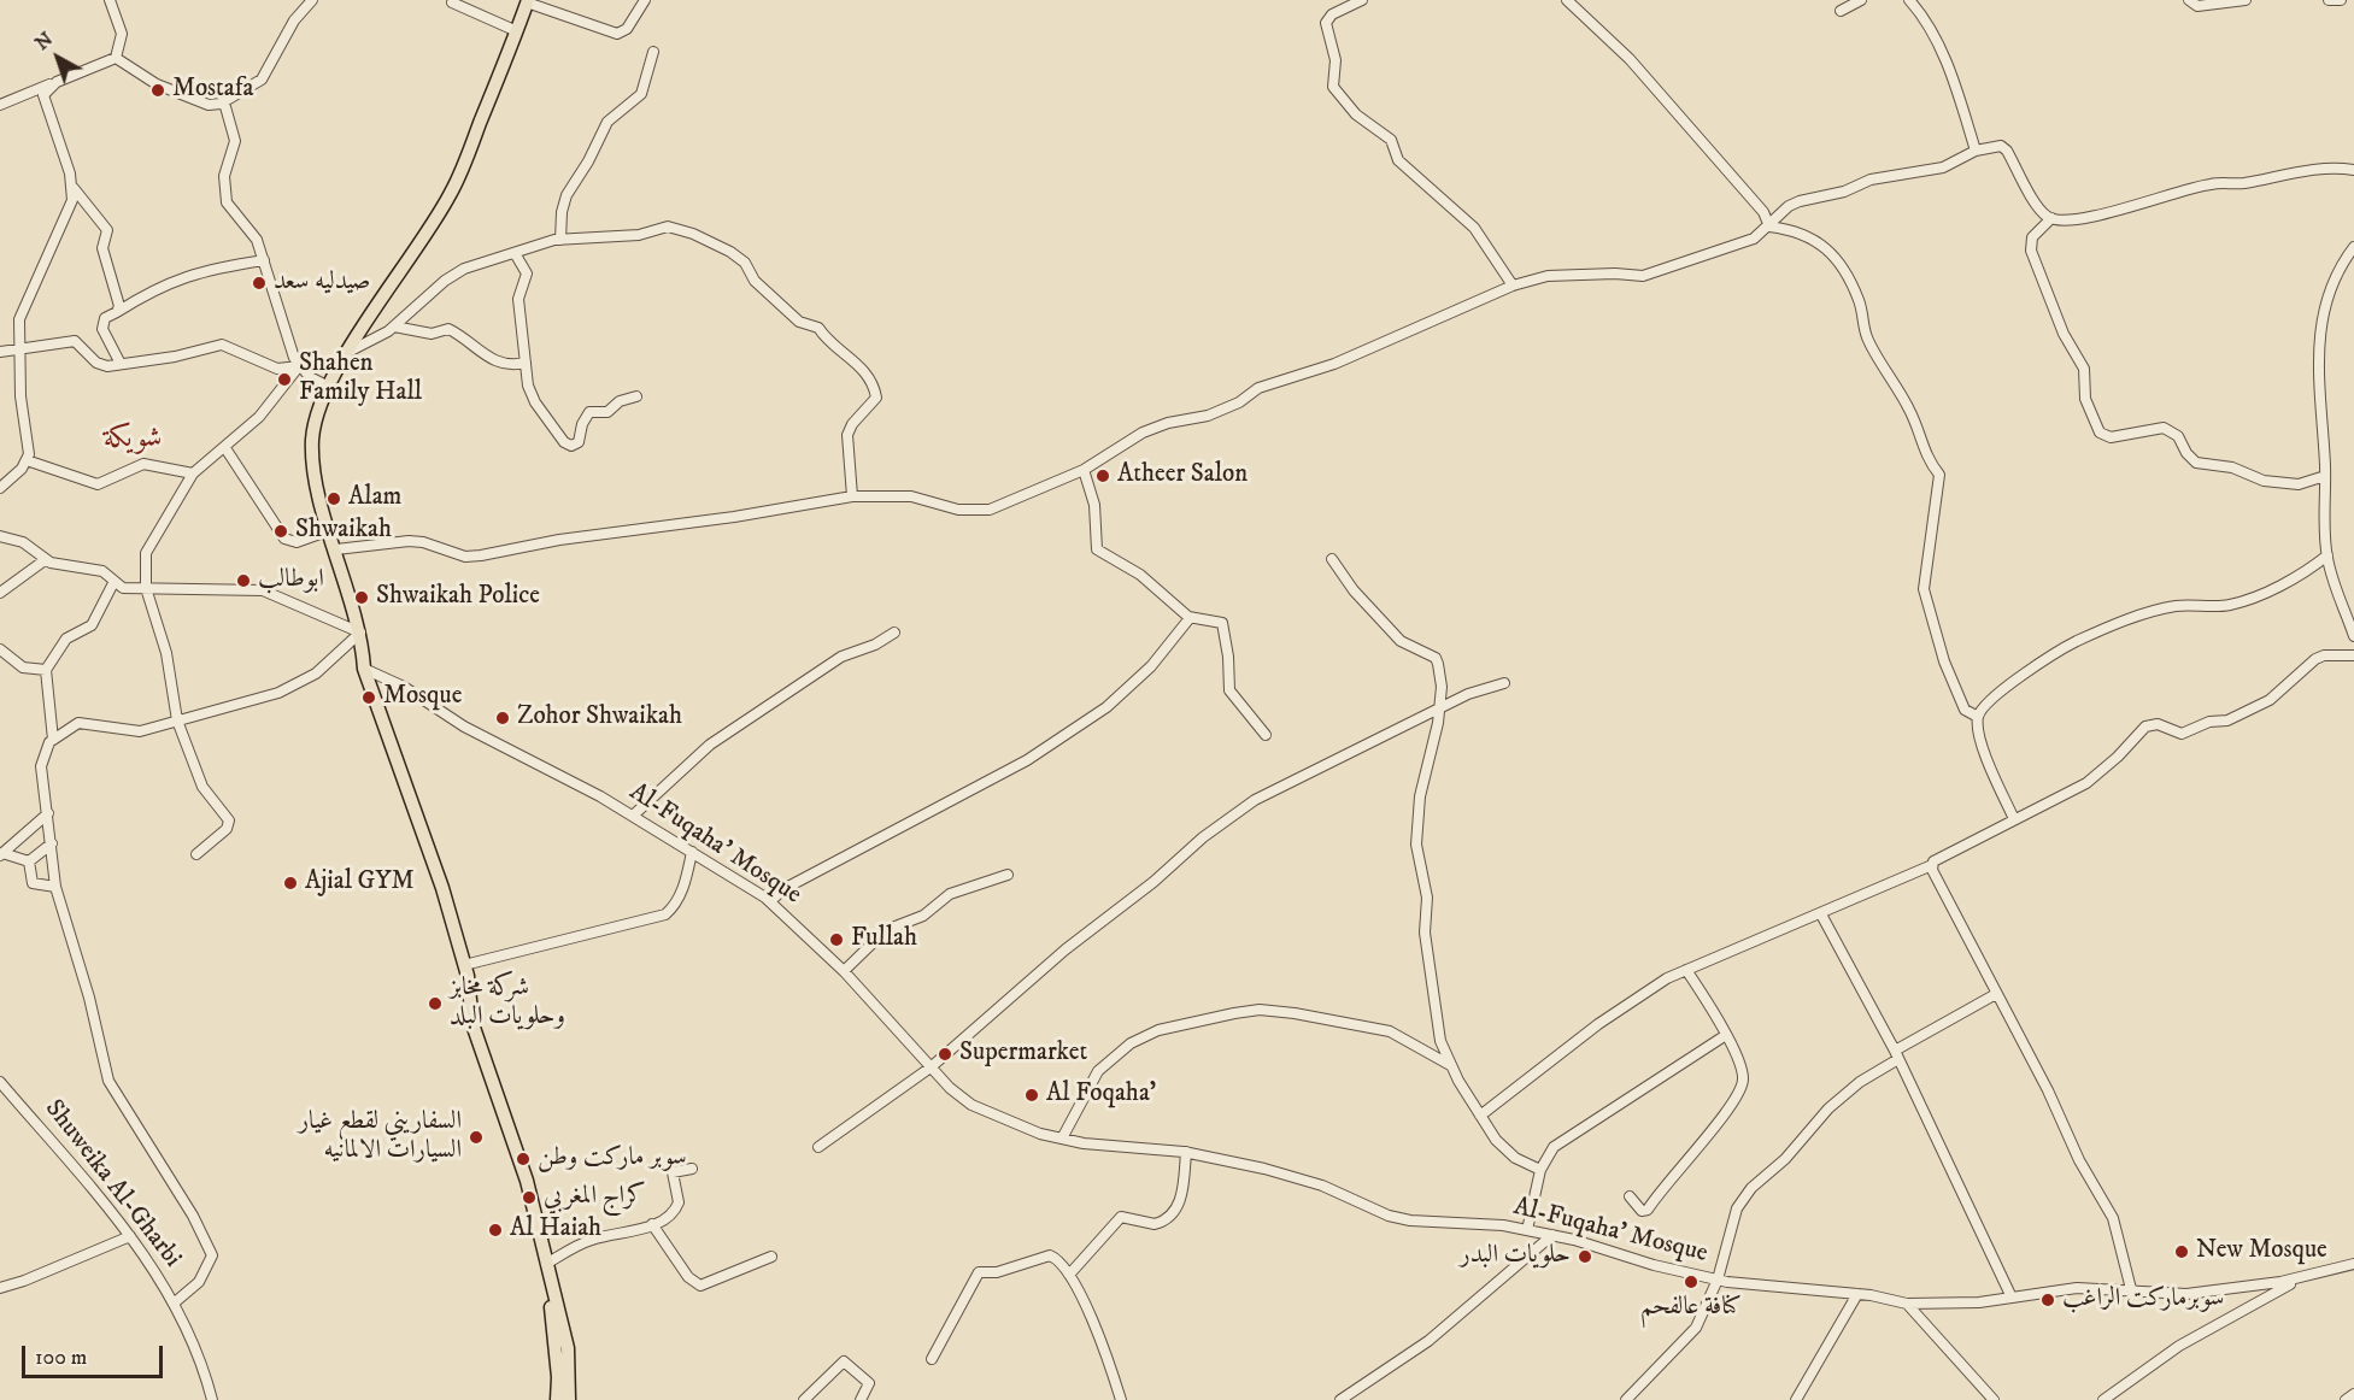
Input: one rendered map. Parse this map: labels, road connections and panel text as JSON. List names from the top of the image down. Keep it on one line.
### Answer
{"streets":{"street":["Al-Fuqaha' Mosque","Shuweika Al-Gharbi"]},"districts":["شويكة"],"places":["Mostafa","صيدليه سعد","Shahen Family Hall","Atheer Salon","Alam","Shwaikah","ابوطالب","Shwaikah Police","Mosque","Zohor Shwaikah","Ajial GYM","Fullah","شركة مخابز وحلويات البلد","Supermarket","Al Foqaha'","السفاريني لقطع غيار السيارات الالمانيه","سوبر ماركت وطن","كراج المغربي","Al Haiah","New Mosque","حلويات البدر","كنافة عالفحم","سوبرماركت الراغب"],"scale_bar":"100 m","north":"top left"}
